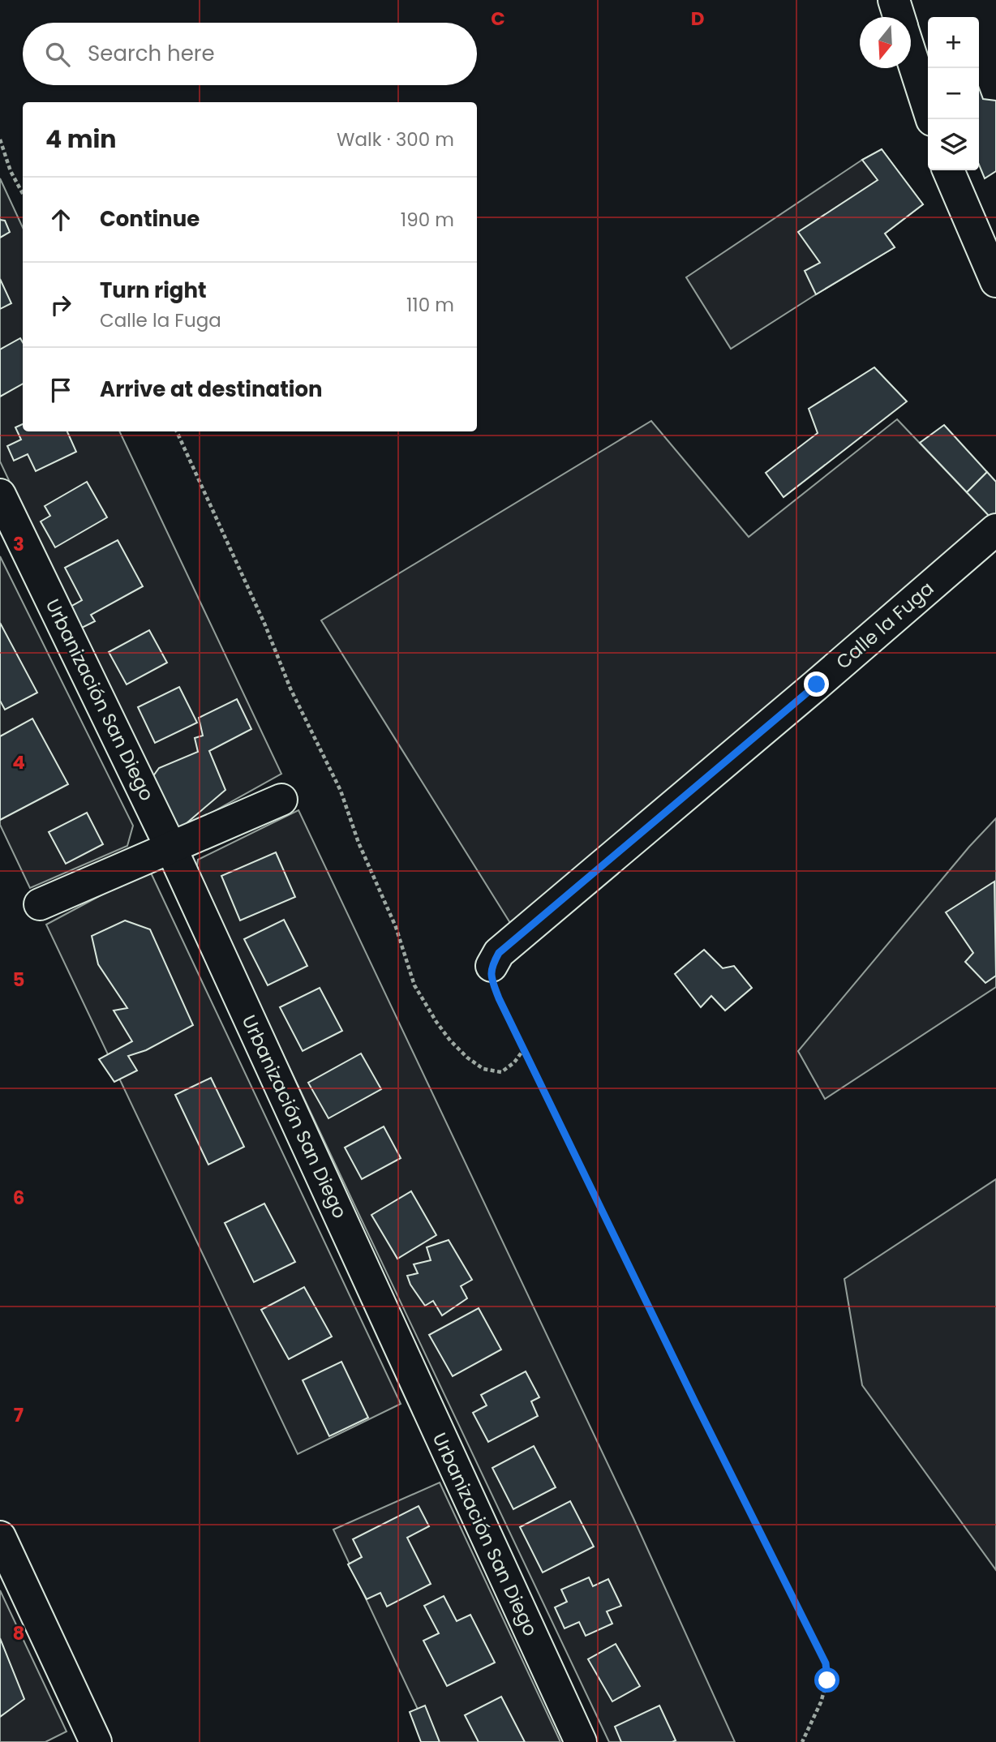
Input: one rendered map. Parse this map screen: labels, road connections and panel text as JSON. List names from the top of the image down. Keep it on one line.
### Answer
{"streets":{"street":["Calle la Fuga","Urbanización San Diego"]},"north":"bottom","page":{"map_buttons":["+","−"],"search":"Search here","heading":["4 min","Walk · 300 m"],"list":[["Continue","190 m"],["Turn right","Calle la Fuga","110 m"],"Arrive at destination"]},"grid":{"columns":["C","D"],"rows":["3","4","5","6","7","8"]}}
